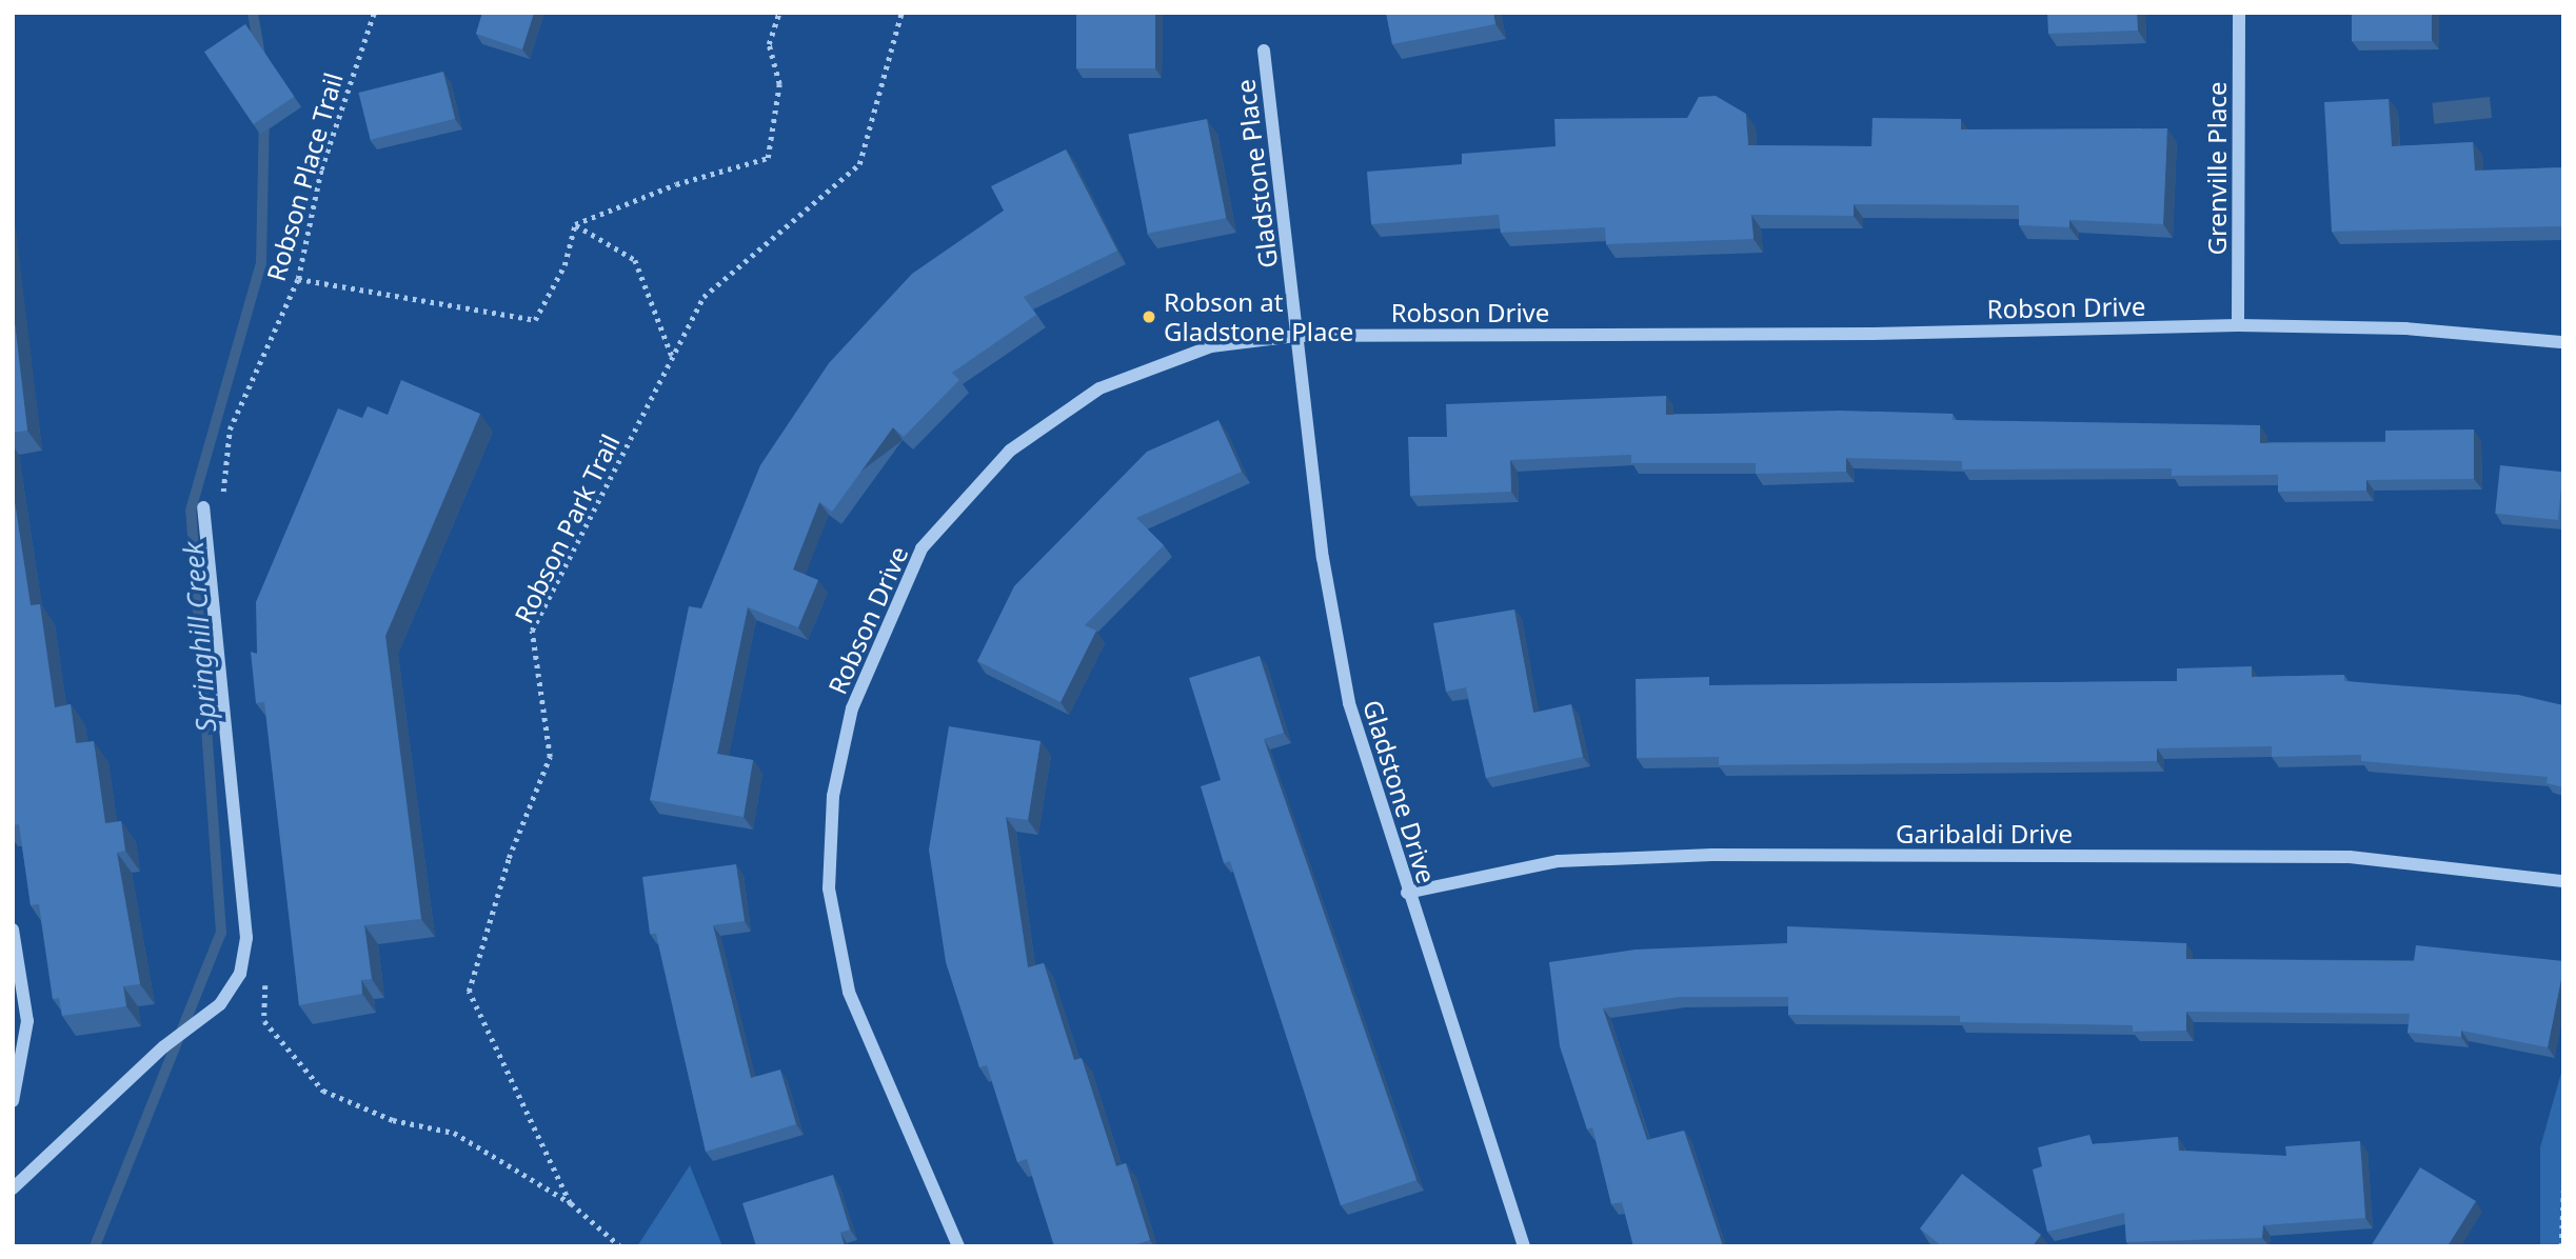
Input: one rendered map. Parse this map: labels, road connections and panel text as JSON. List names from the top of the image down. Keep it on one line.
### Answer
{"streets":{"street":["Grenville Place","Gladstone Place","Robson Drive","Gladstone Drive","Garibaldi Drive"],"path":["Robson Place Trail","Robson Park Trail"]},"crossings":[["Grenville Place","Robson Drive"],["Gladstone Place","Robson Drive"],["Gladstone Place","Gladstone Drive"],["Robson Drive","Gladstone Drive"],["Gladstone Drive","Garibaldi Drive"]],"water":["Springhill Creek"],"places":["Robson at Gladstone Place"]}
